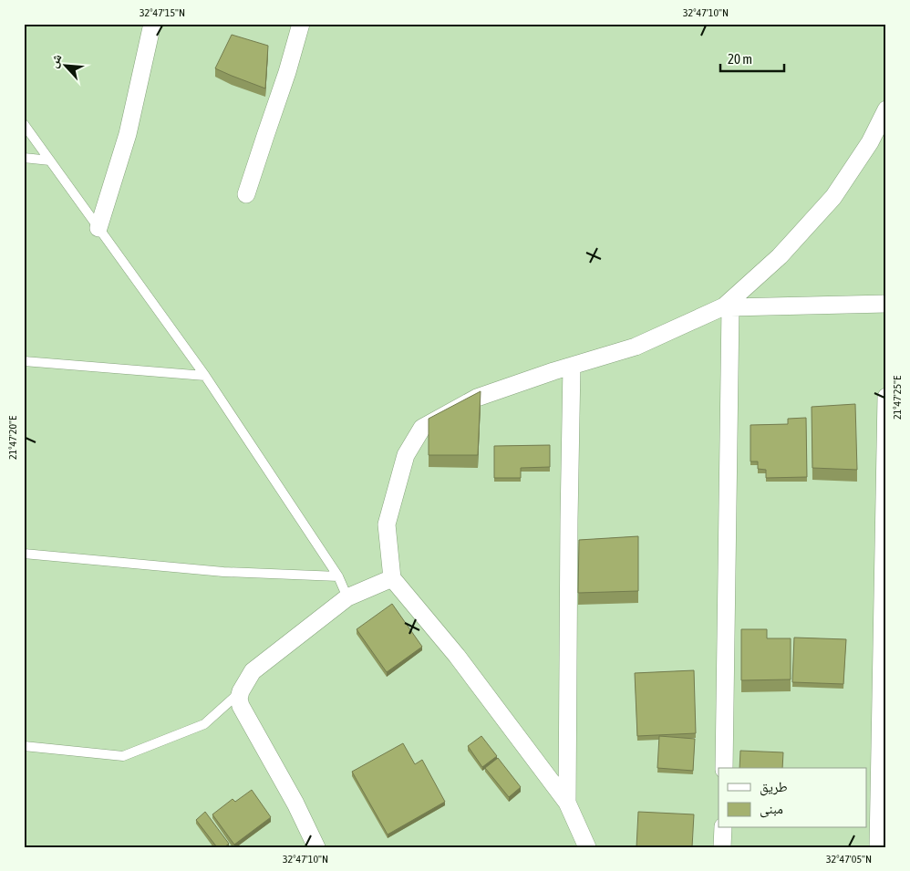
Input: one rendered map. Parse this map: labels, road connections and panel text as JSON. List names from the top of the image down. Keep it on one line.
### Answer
{"legend":["طريق","مبنى"],"scale_bar":"20 m","north":"top left","coordinates":["32°47'15\"N","32°47'10\"N","21°47'25\"E","21°47'20\"E","32°47'05\"N"]}
